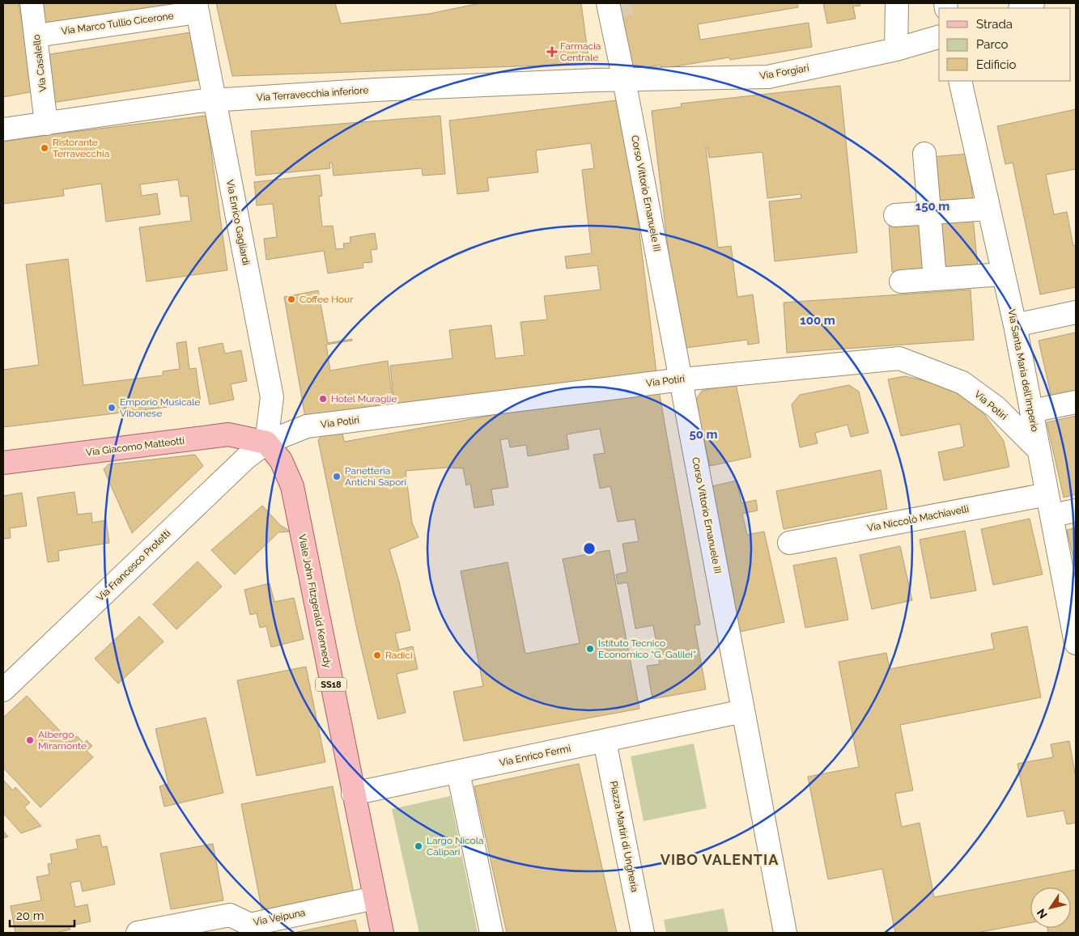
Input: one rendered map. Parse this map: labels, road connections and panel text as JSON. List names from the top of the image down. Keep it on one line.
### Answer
{"streets":{"main road":["Via Giacomo Matteotti","Viale John Fitzgerald Kennedy","SS18"],"street":["Via Marco Tullio Cicerone","Via Casalello","Via Forgiari","Via Terravecchia inferiore","Corso Vittorio Emanuele III","Via Enrico Gagliardi","Via Santa Maria dell'Imperio","Via Potiri","Via Niccolò Machiavelli","Via Francesco Protetti","Via Enrico Fermi","Piazza Martiri di Ungheria","Via Veipuna"]},"crossings":[["Via Marco Tullio Cicerone","Via Casalello"],["Via Marco Tullio Cicerone","Via Enrico Gagliardi"],["Via Casalello","Via Terravecchia inferiore"],["Via Forgiari","Via Terravecchia inferiore"],["Via Forgiari","Corso Vittorio Emanuele III"],["Via Terravecchia inferiore","Corso Vittorio Emanuele III"],["Via Terravecchia inferiore","Via Enrico Gagliardi"],["Corso Vittorio Emanuele III","Via Potiri"],["Corso Vittorio Emanuele III","Via Enrico Fermi"],["Via Enrico Gagliardi","Via Potiri"],["Via Enrico Gagliardi","Via Giacomo Matteotti"],["Via Enrico Gagliardi","Via Francesco Protetti"],["Via Enrico Gagliardi","Viale John Fitzgerald Kennedy"],["Via Santa Maria dell'Imperio","Via Potiri"],["Via Santa Maria dell'Imperio","Via Niccolò Machiavelli"],["Via Potiri","Via Giacomo Matteotti"],["Via Potiri","Via Francesco Protetti"],["Via Potiri","Viale John Fitzgerald Kennedy"],["Via Giacomo Matteotti","Via Francesco Protetti"],["Via Giacomo Matteotti","Viale John Fitzgerald Kennedy"],["Via Francesco Protetti","Viale John Fitzgerald Kennedy"],["Viale John Fitzgerald Kennedy","Via Enrico Fermi"],["Viale John Fitzgerald Kennedy","Via Veipuna"],["Via Enrico Fermi","Piazza Martiri di Ungheria"]],"districts":["VIBO VALENTIA"],"places":{"health":["Farmacia Centrale"],"other":["Ristorante Terravecchia","Coffee Hour","Hotel Muraglie","Emporio Musicale Vibonese","Panetteria Antichi Sapori","Istituto Tecnico Economico “G. Galilei”","Radici","Albergo Miramonte","Largo Nicola Calipari"]},"legend":["Strada","Parco","Edificio"],"scale_bar":"20 m","north":"bottom left","rings":["150 m","100 m","50 m"]}
